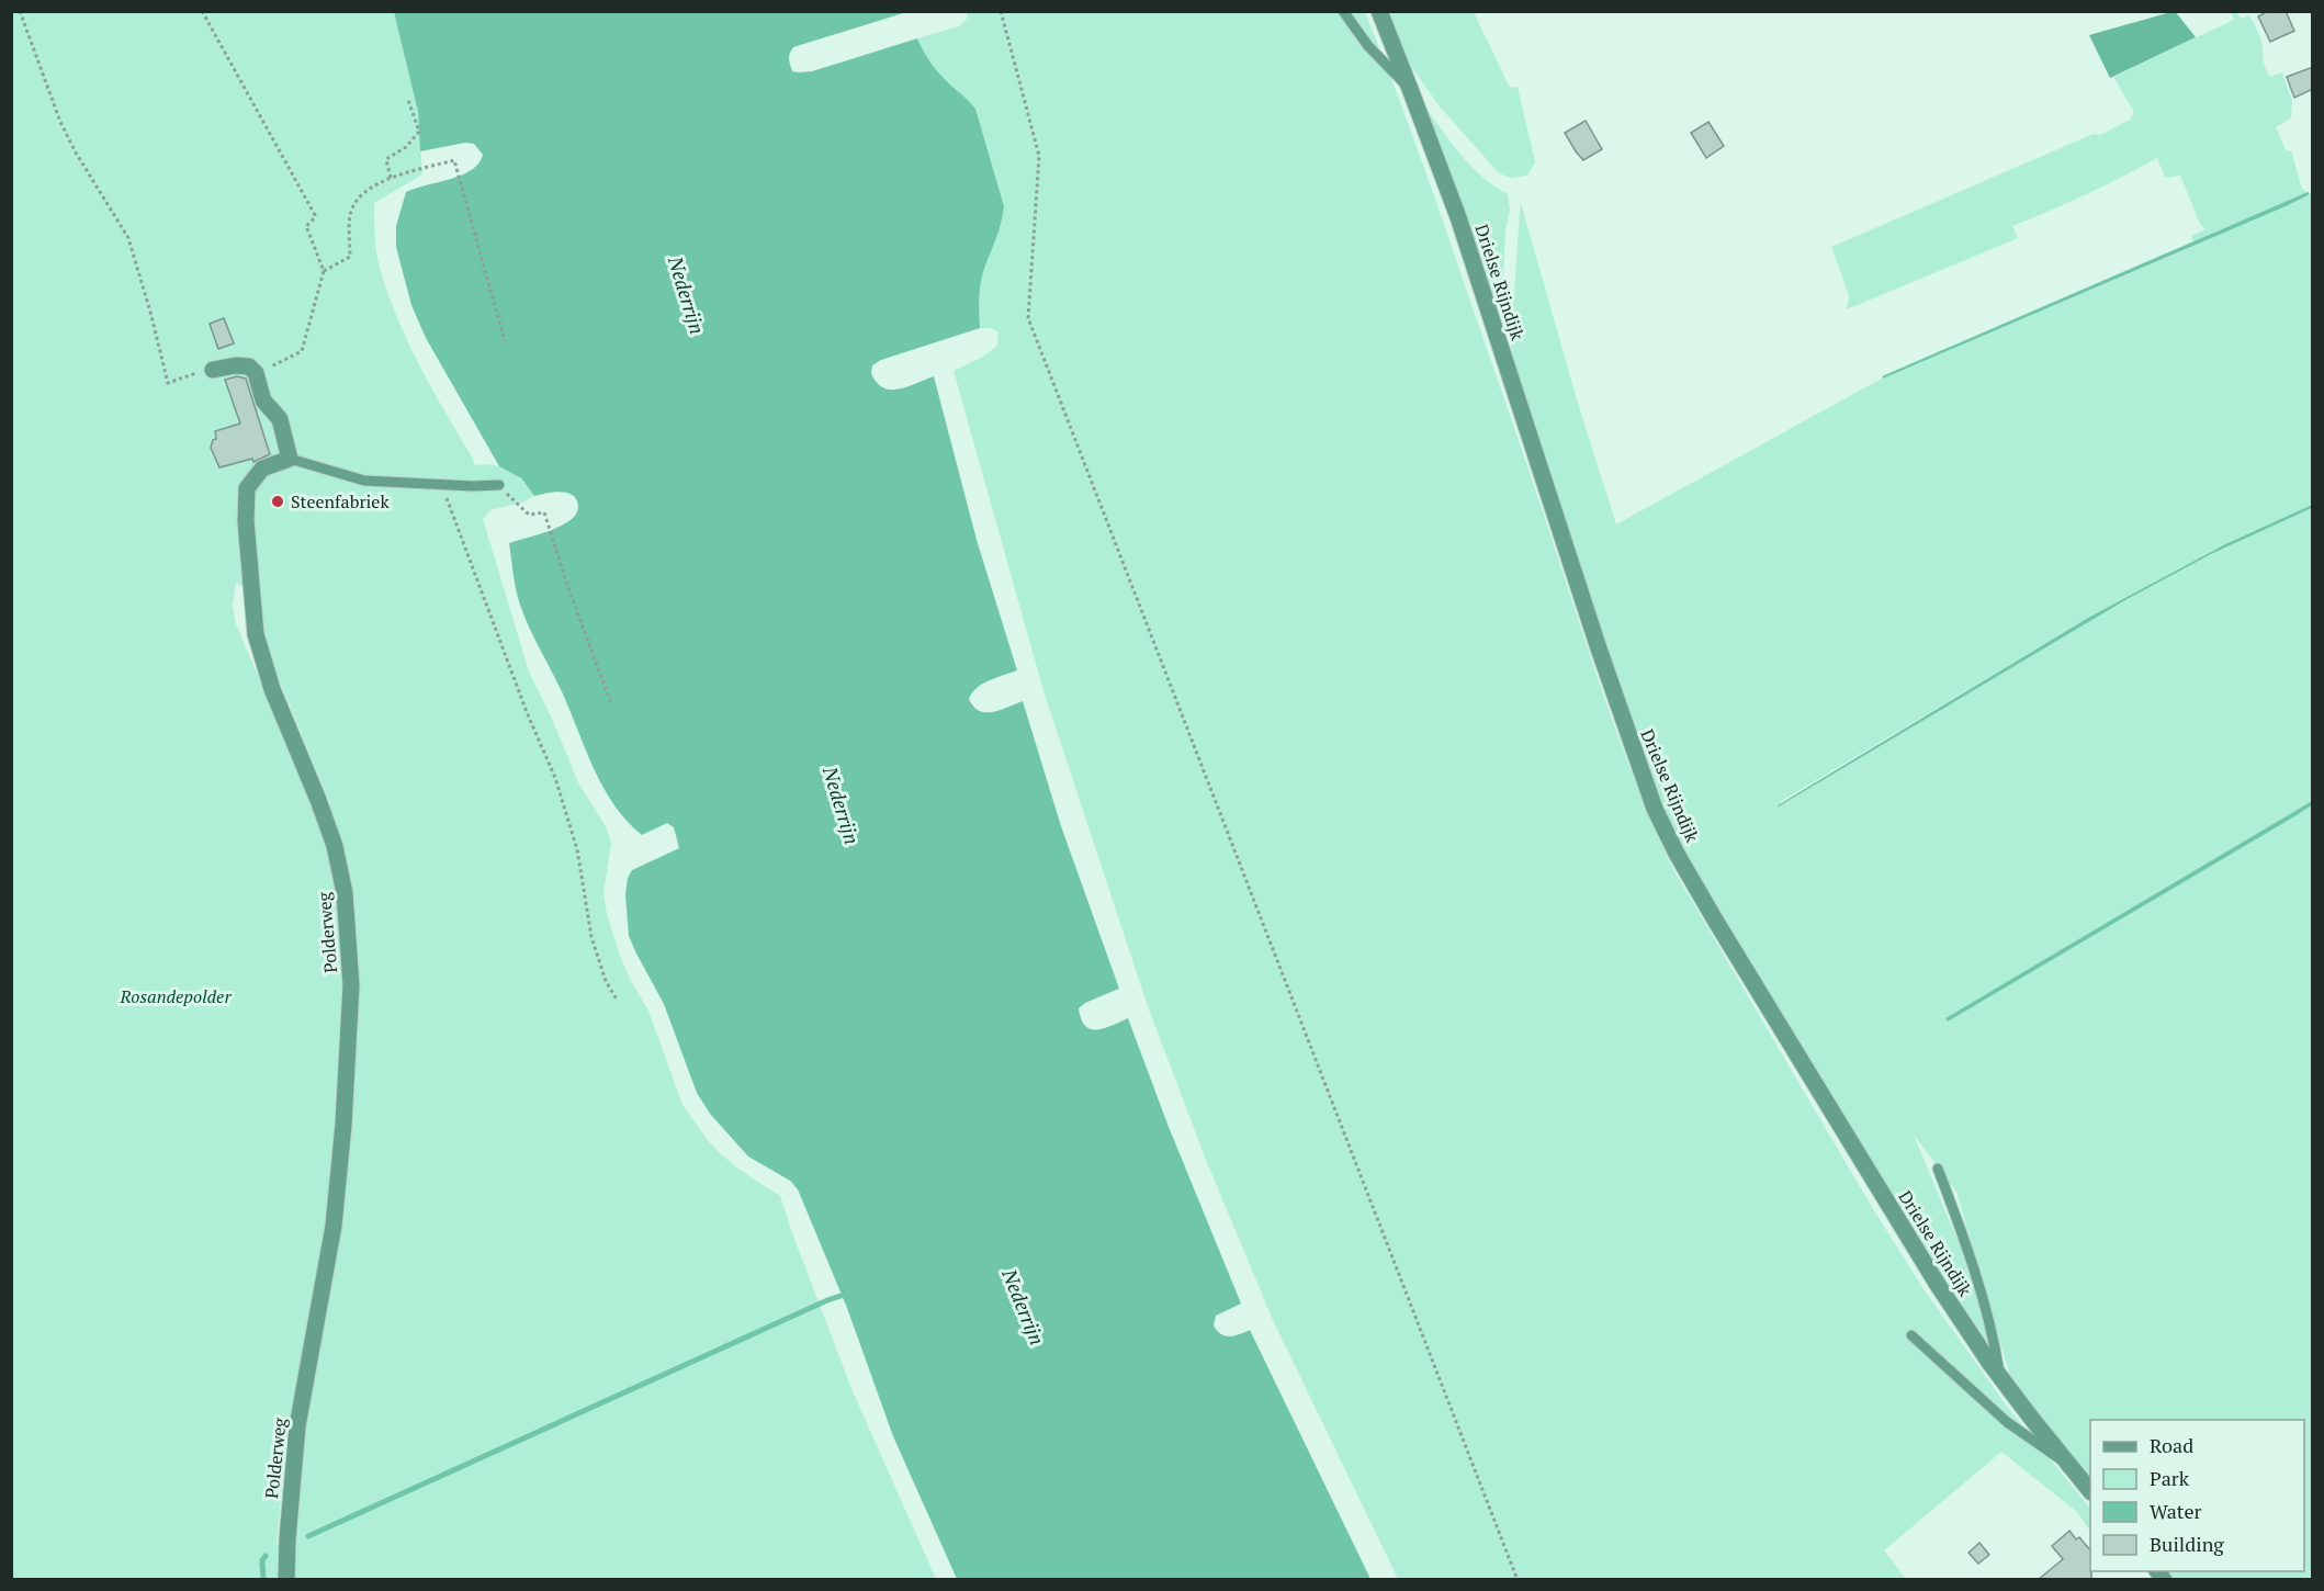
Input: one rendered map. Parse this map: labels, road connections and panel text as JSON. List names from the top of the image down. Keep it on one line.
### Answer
{"streets":{"street":["Drielse Rijndijk","Polderweg"]},"water":["Nederrijn"],"parks":["Rosandepolder"],"places":["Steenfabriek"],"legend":["Road","Park","Water","Building"]}
